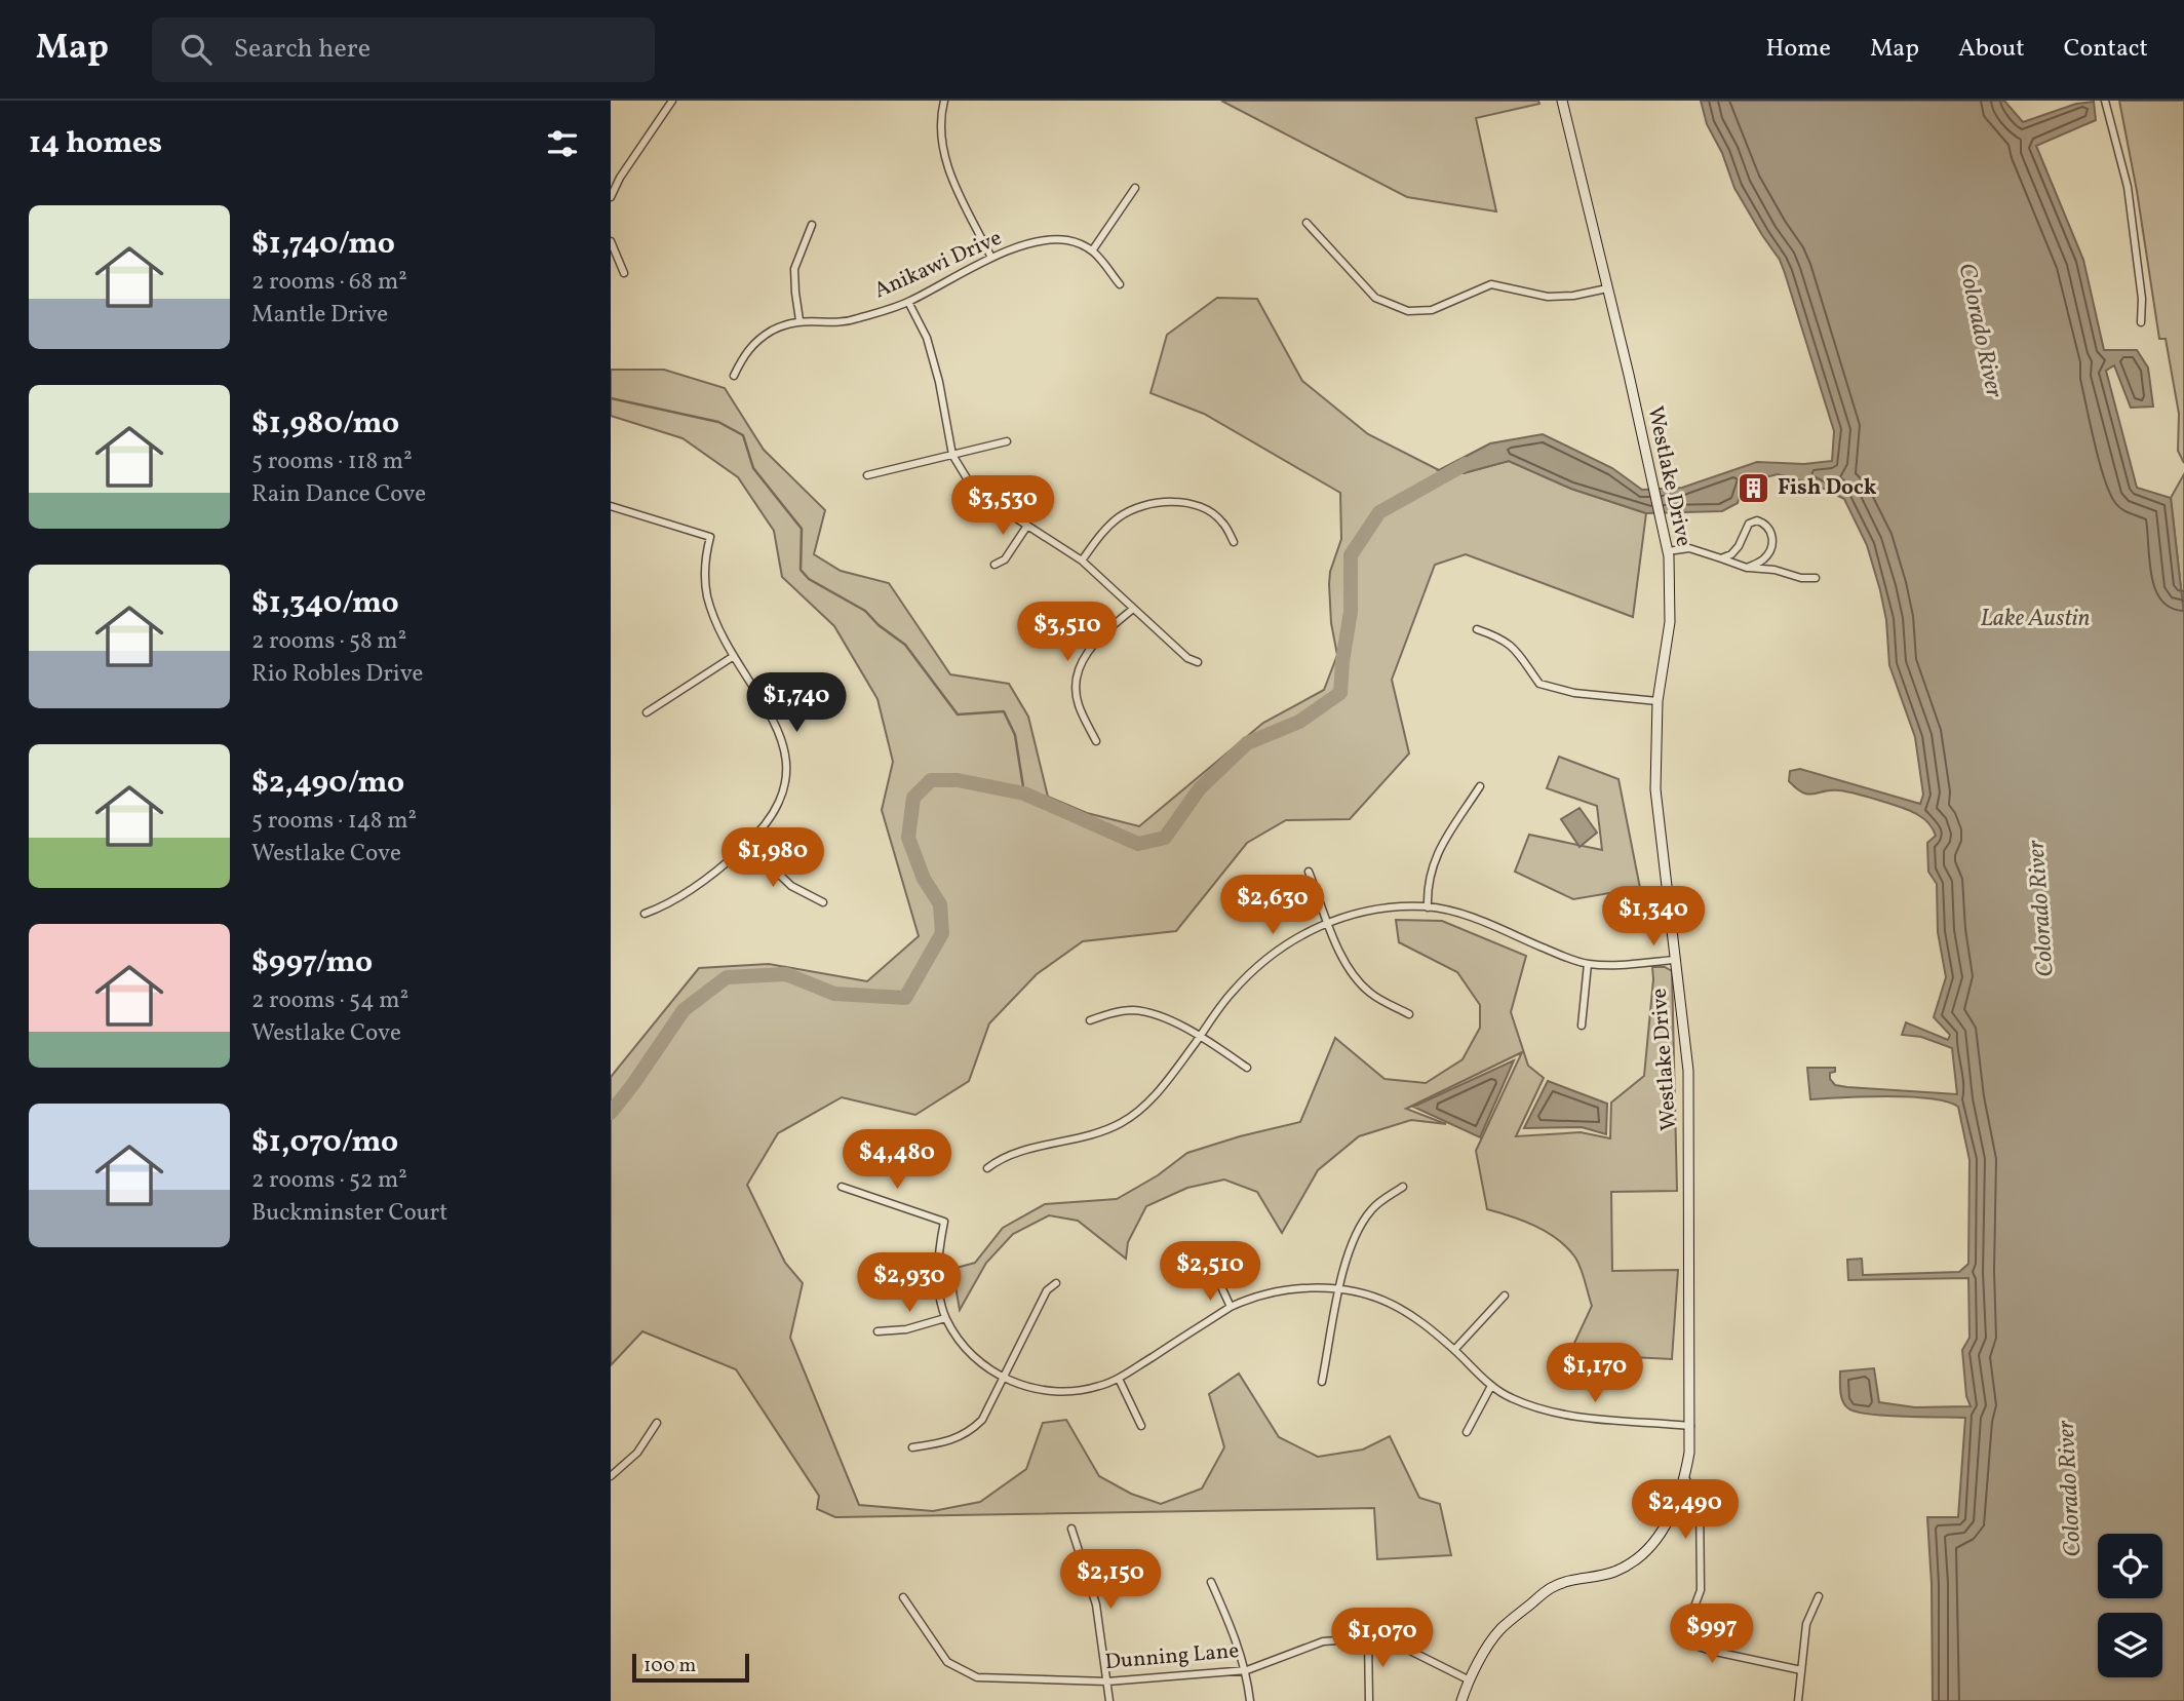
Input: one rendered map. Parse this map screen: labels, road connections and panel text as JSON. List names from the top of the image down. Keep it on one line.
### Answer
{"streets":{"street":["Anikawi Drive","Westlake Drive","Dunning Lane"]},"crossings":[["Westlake Drive","Dunning Lane"]],"water":["Colorado River","Lake Austin"],"places":{"building":["Fish Dock"]},"scale_bar":"100 m","page":{"header":"Map","search":"Search here","nav":["Home","Map","About","Contact"],"heading":"14 homes","list":[{"name":"$1,740/mo","note":"2 rooms · 68 m² · Mantle Drive"},{"name":"$1,980/mo","note":"5 rooms · 118 m² · Rain Dance Cove"},{"name":"$1,340/mo","note":"2 rooms · 58 m² · Rio Robles Drive"},{"name":"$2,490/mo","note":"5 rooms · 148 m² · Westlake Cove"},{"name":"$997/mo","note":"2 rooms · 54 m² · Westlake Cove"},{"name":"$1,070/mo","note":"2 rooms · 52 m² · Buckminster Court"}],"price":["$3,530","$3,510","$1,740","$1,980","$2,630","$1,340","$4,480","$2,510","$2,930","$1,170","$2,490","$2,150","$997","$1,070"],"scale":"100 m"}}
